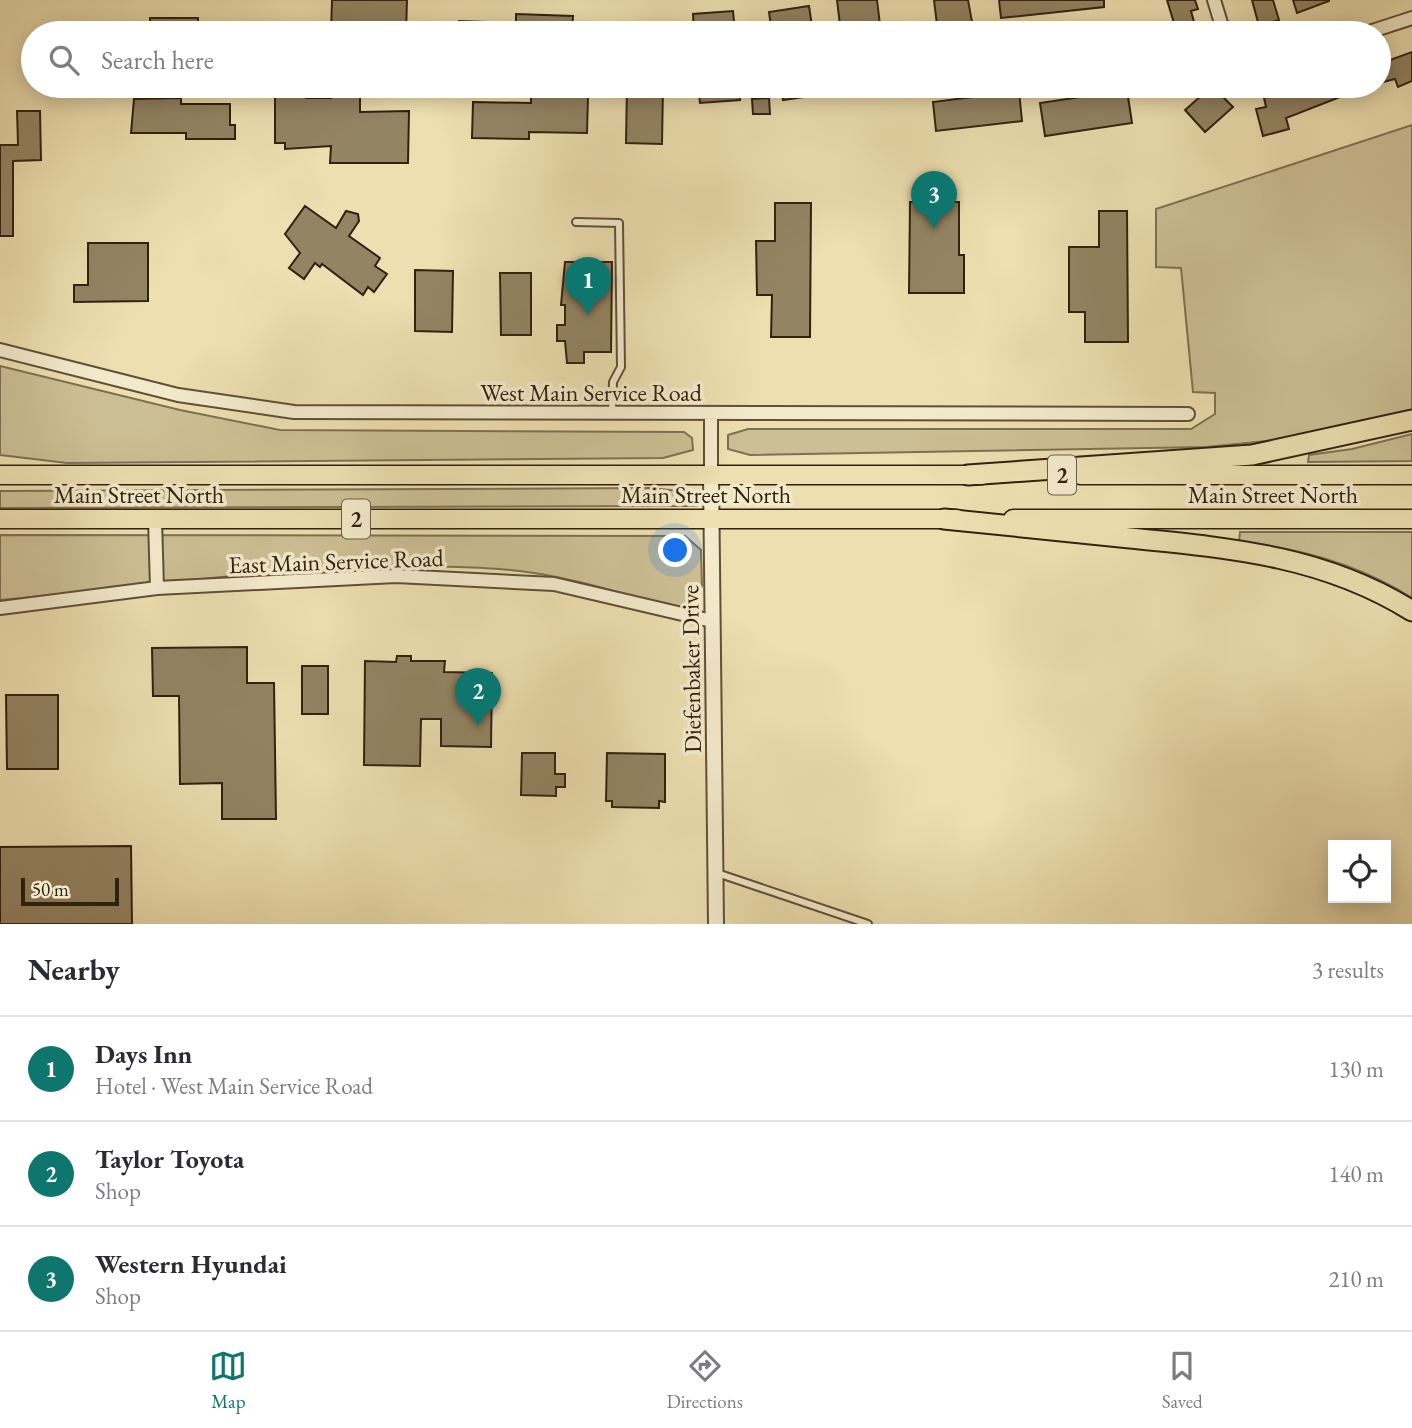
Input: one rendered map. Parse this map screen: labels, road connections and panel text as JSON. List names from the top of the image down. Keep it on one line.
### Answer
{"streets":{"main road":["2","Main Street North"],"street":["West Main Service Road","East Main Service Road","Diefenbaker Drive"]},"crossings":[["West Main Service Road","Diefenbaker Drive"],["Main Street North","Diefenbaker Drive"],["East Main Service Road","Diefenbaker Drive"]],"scale_bar":"50 m","page":{"search":"Search here","pins":["3","1","2"],"scale":"50 m","heading":["Nearby","3 results"],"list":[{"mark":"1","name":"Days Inn","note":"Hotel · West Main Service Road","value":"130 m"},{"mark":"2","name":"Taylor Toyota","note":"Shop","value":"140 m"},{"mark":"3","name":"Western Hyundai","note":"Shop","value":"210 m"}],"nav":["Map","Directions","Saved"]}}
